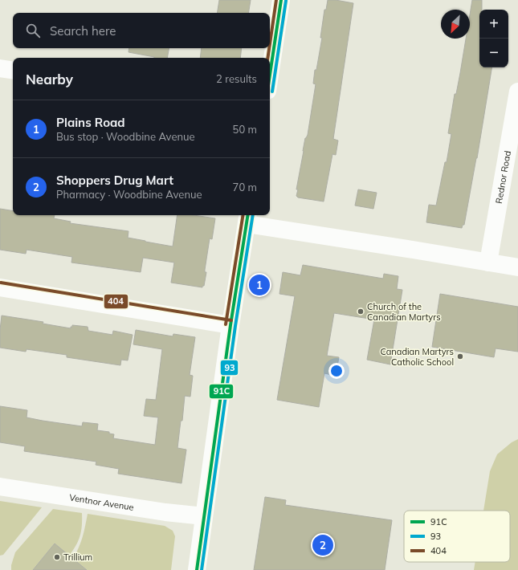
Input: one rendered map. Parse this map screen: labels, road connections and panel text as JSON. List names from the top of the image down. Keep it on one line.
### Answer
{"streets":{"street":["Rednor Road","Ventnor Avenue"]},"places":["Church of the Canadian Martyrs","Canadian Martyrs Catholic School","Trillium"],"lines":["transit line 91C","transit line 404","transit line 93"],"legend":["91C","93","404"],"north":"bottom left","page":{"map_buttons":["+","−"],"search":"Search here","heading":["Nearby","2 results"],"list":[{"mark":"1","name":"Plains Road","note":"Bus stop · Woodbine Avenue","value":"50 m"},{"mark":"2","name":"Shoppers Drug Mart","note":"Pharmacy · Woodbine Avenue","value":"70 m"}],"pins":["1","2"]}}
